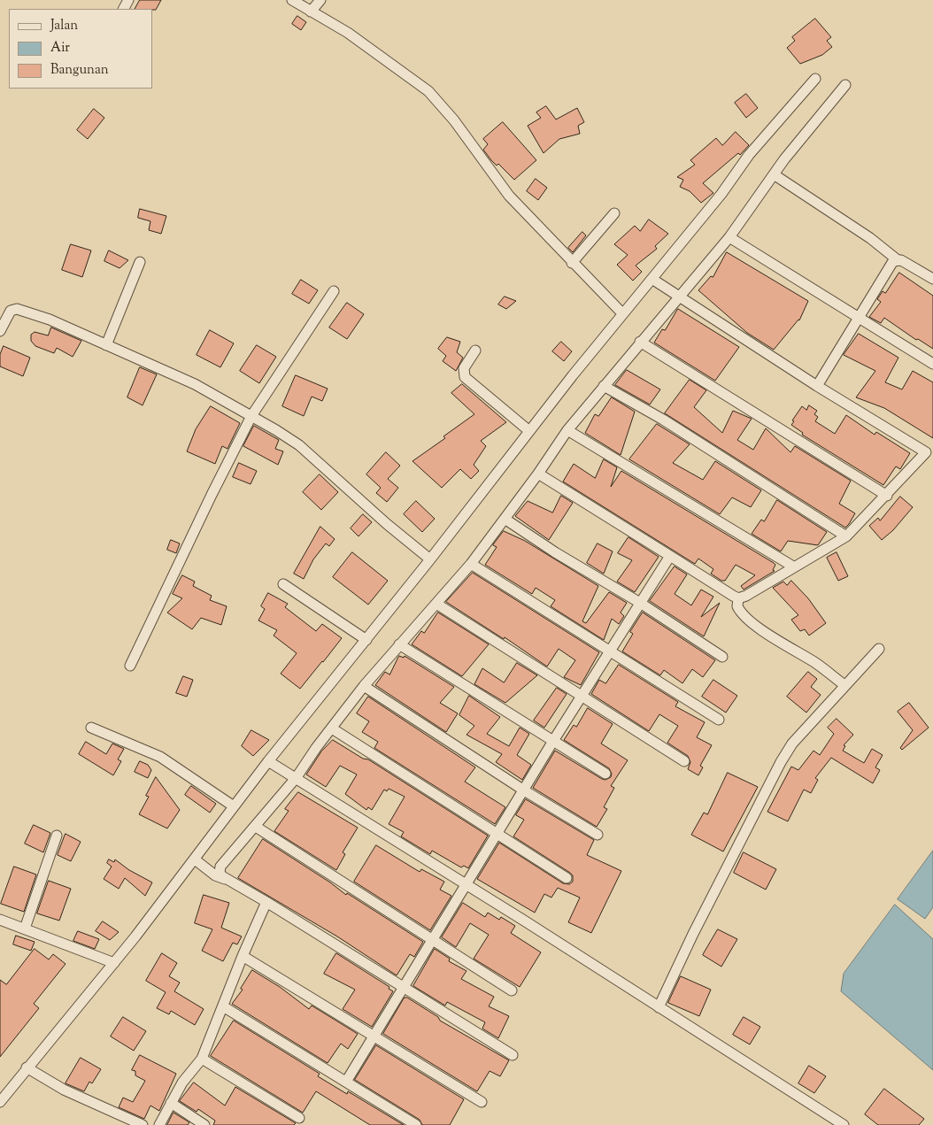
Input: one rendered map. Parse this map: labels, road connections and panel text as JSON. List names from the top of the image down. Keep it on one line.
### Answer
{"legend":["Jalan","Air","Bangunan"]}
